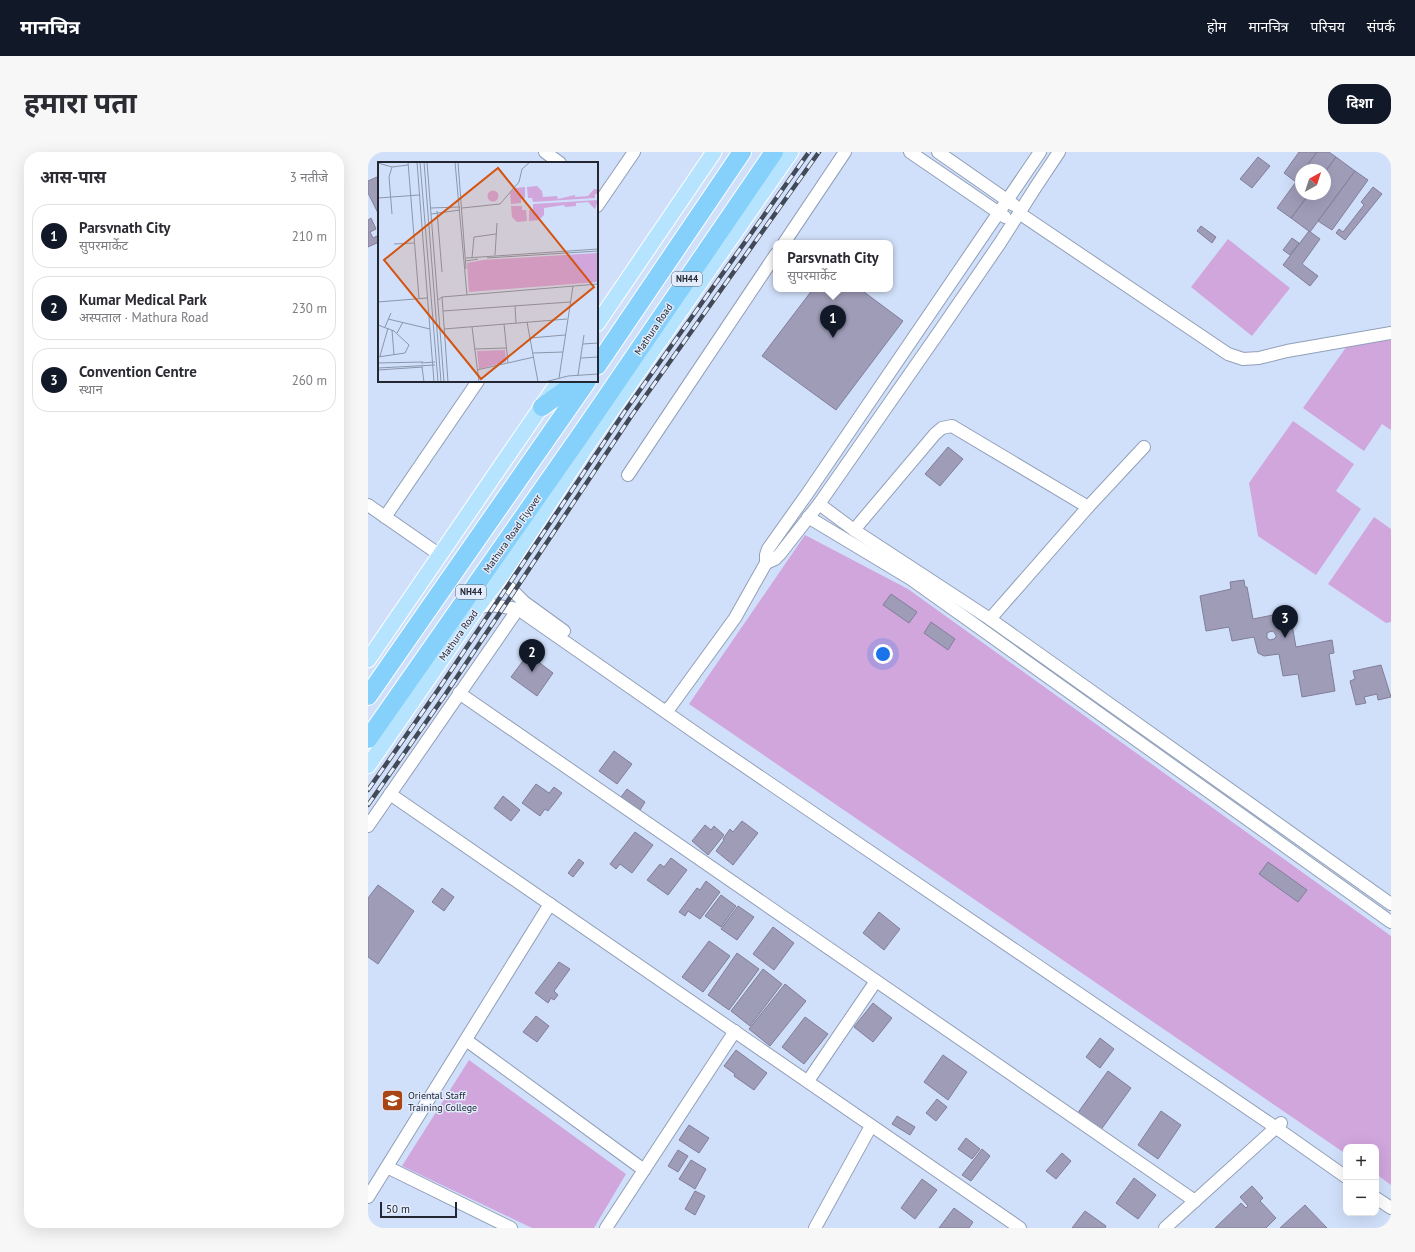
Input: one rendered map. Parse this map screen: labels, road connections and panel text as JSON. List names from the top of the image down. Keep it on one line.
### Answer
{"streets":{"highway":["NH44","Mathura Road","Mathura Road Flyover"]},"crossings":[["Mathura Road","Mathura Road Flyover"]],"places":{"school or university":["Oriental Staff Training College"]},"scale_bar":"50 m","north":"top right","page":{"header":"मानचित्र","nav":["होम","मानचित्र","परिचय","संपर्क"],"title":"हमारा पता","buttons":"दिशा","heading":["आस-पास","3 नतीजे"],"list":[{"mark":"1","name":"Parsvnath City","note":"सुपरमार्केट","value":"210 m"},{"mark":"2","name":"Kumar Medical Park","note":"अस्पताल · Mathura Road","value":"230 m"},{"mark":"3","name":"Convention Centre","note":"स्थान","value":"260 m"}],"popup":["Parsvnath City","सुपरमार्केट"],"pins":["1","3","2"],"map_buttons":["+","−"],"scale":"50 m"}}
